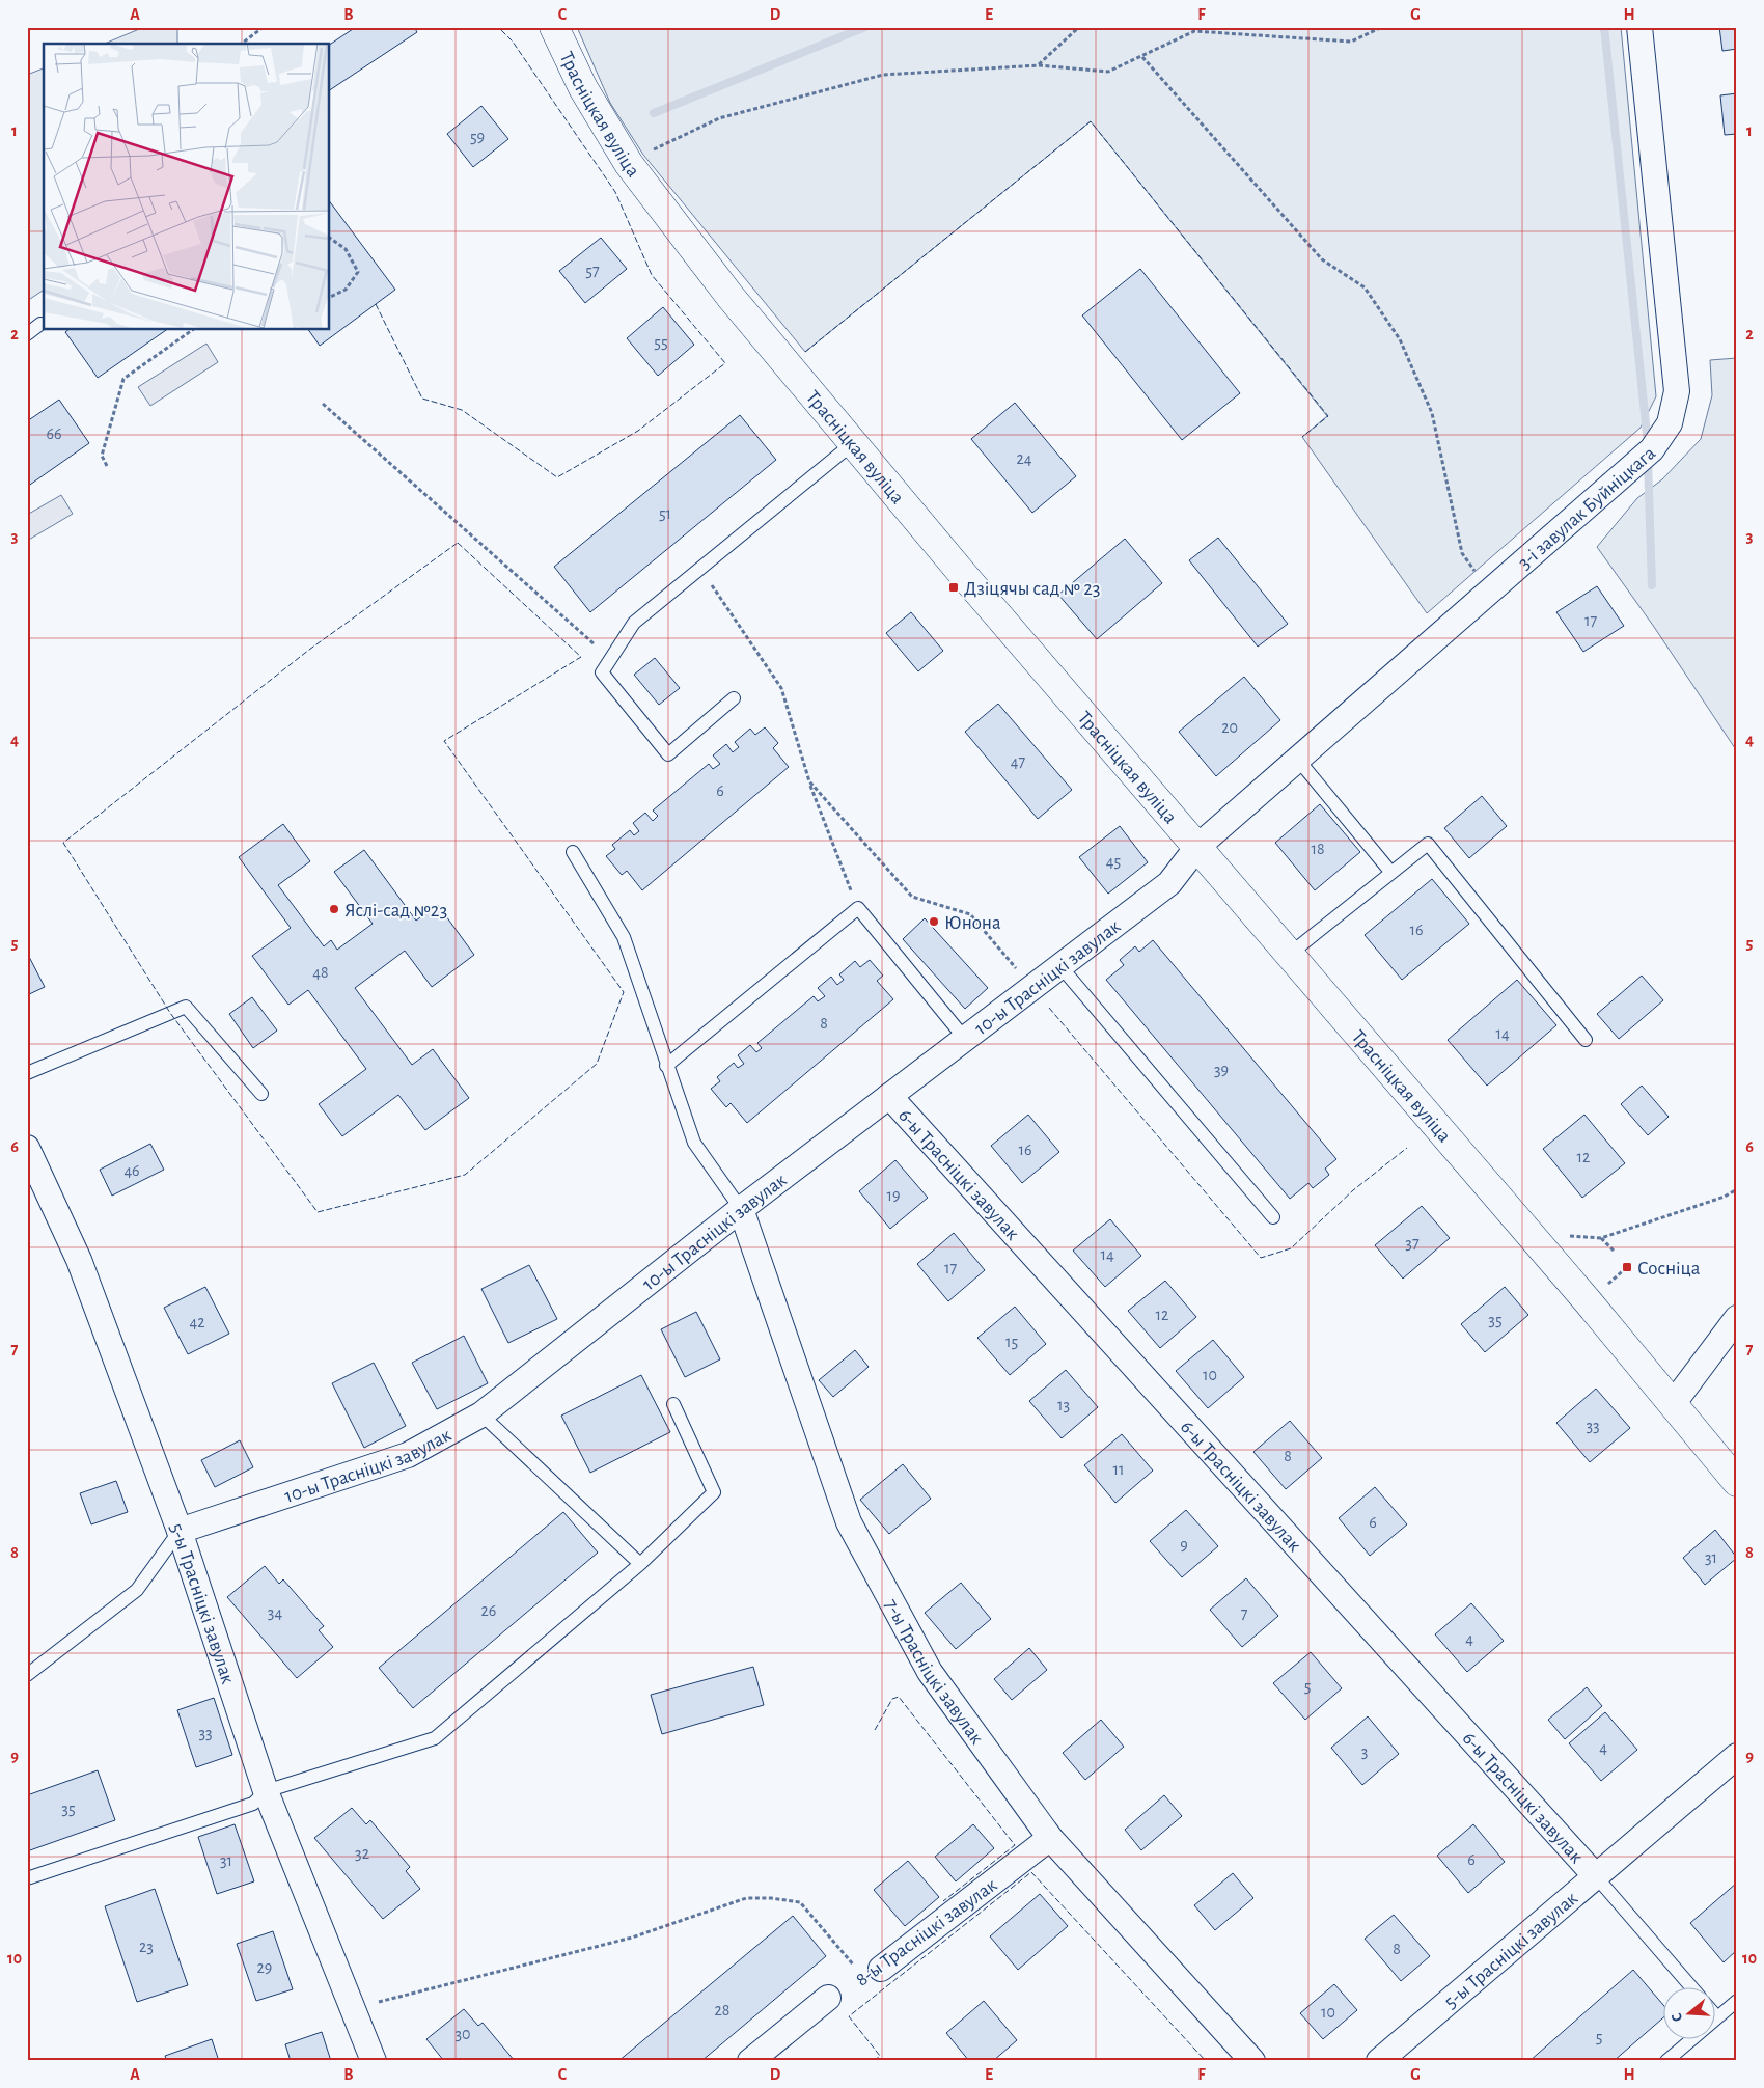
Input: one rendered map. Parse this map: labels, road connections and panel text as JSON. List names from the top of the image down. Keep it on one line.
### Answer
{"streets":{"street":["Трасніцкая вуліца","3-і завулак Буйніцкага","10-ы Трасніцкі завулак","6-ы Трасніцкі завулак","5-ы Трасніцкі завулак","7-ы Трасніцкі завулак","8-ы Трасніцкі завулак"]},"crossings":[["Трасніцкая вуліца","3-і завулак Буйніцкага"],["Трасніцкая вуліца","10-ы Трасніцкі завулак"],["3-і завулак Буйніцкага","10-ы Трасніцкі завулак"],["10-ы Трасніцкі завулак","6-ы Трасніцкі завулак"],["10-ы Трасніцкі завулак","5-ы Трасніцкі завулак"],["10-ы Трасніцкі завулак","7-ы Трасніцкі завулак"],["6-ы Трасніцкі завулак","5-ы Трасніцкі завулак"],["7-ы Трасніцкі завулак","8-ы Трасніцкі завулак"]],"places":{"transit":["Дзіцячы сад № 23","Сосніца"],"other":["Яслі-сад №23","Юнона"]},"house_numbers":["59","57","55","66","24","51","17","20","47","6","18","45","16","48","8","14","39","16","12","46","19","37","14","17","12","35","42","15","10","13","33","8","11","6","9","31","26","34","7","4","5","33","4","3","35","32","6","31","23","8","29","28","10","30","5"],"north":"left","grid":{"columns":["A","B","C","D","E","F","G","H"],"rows":["1","2","3","4","5","6","7","8","9","10"]}}
